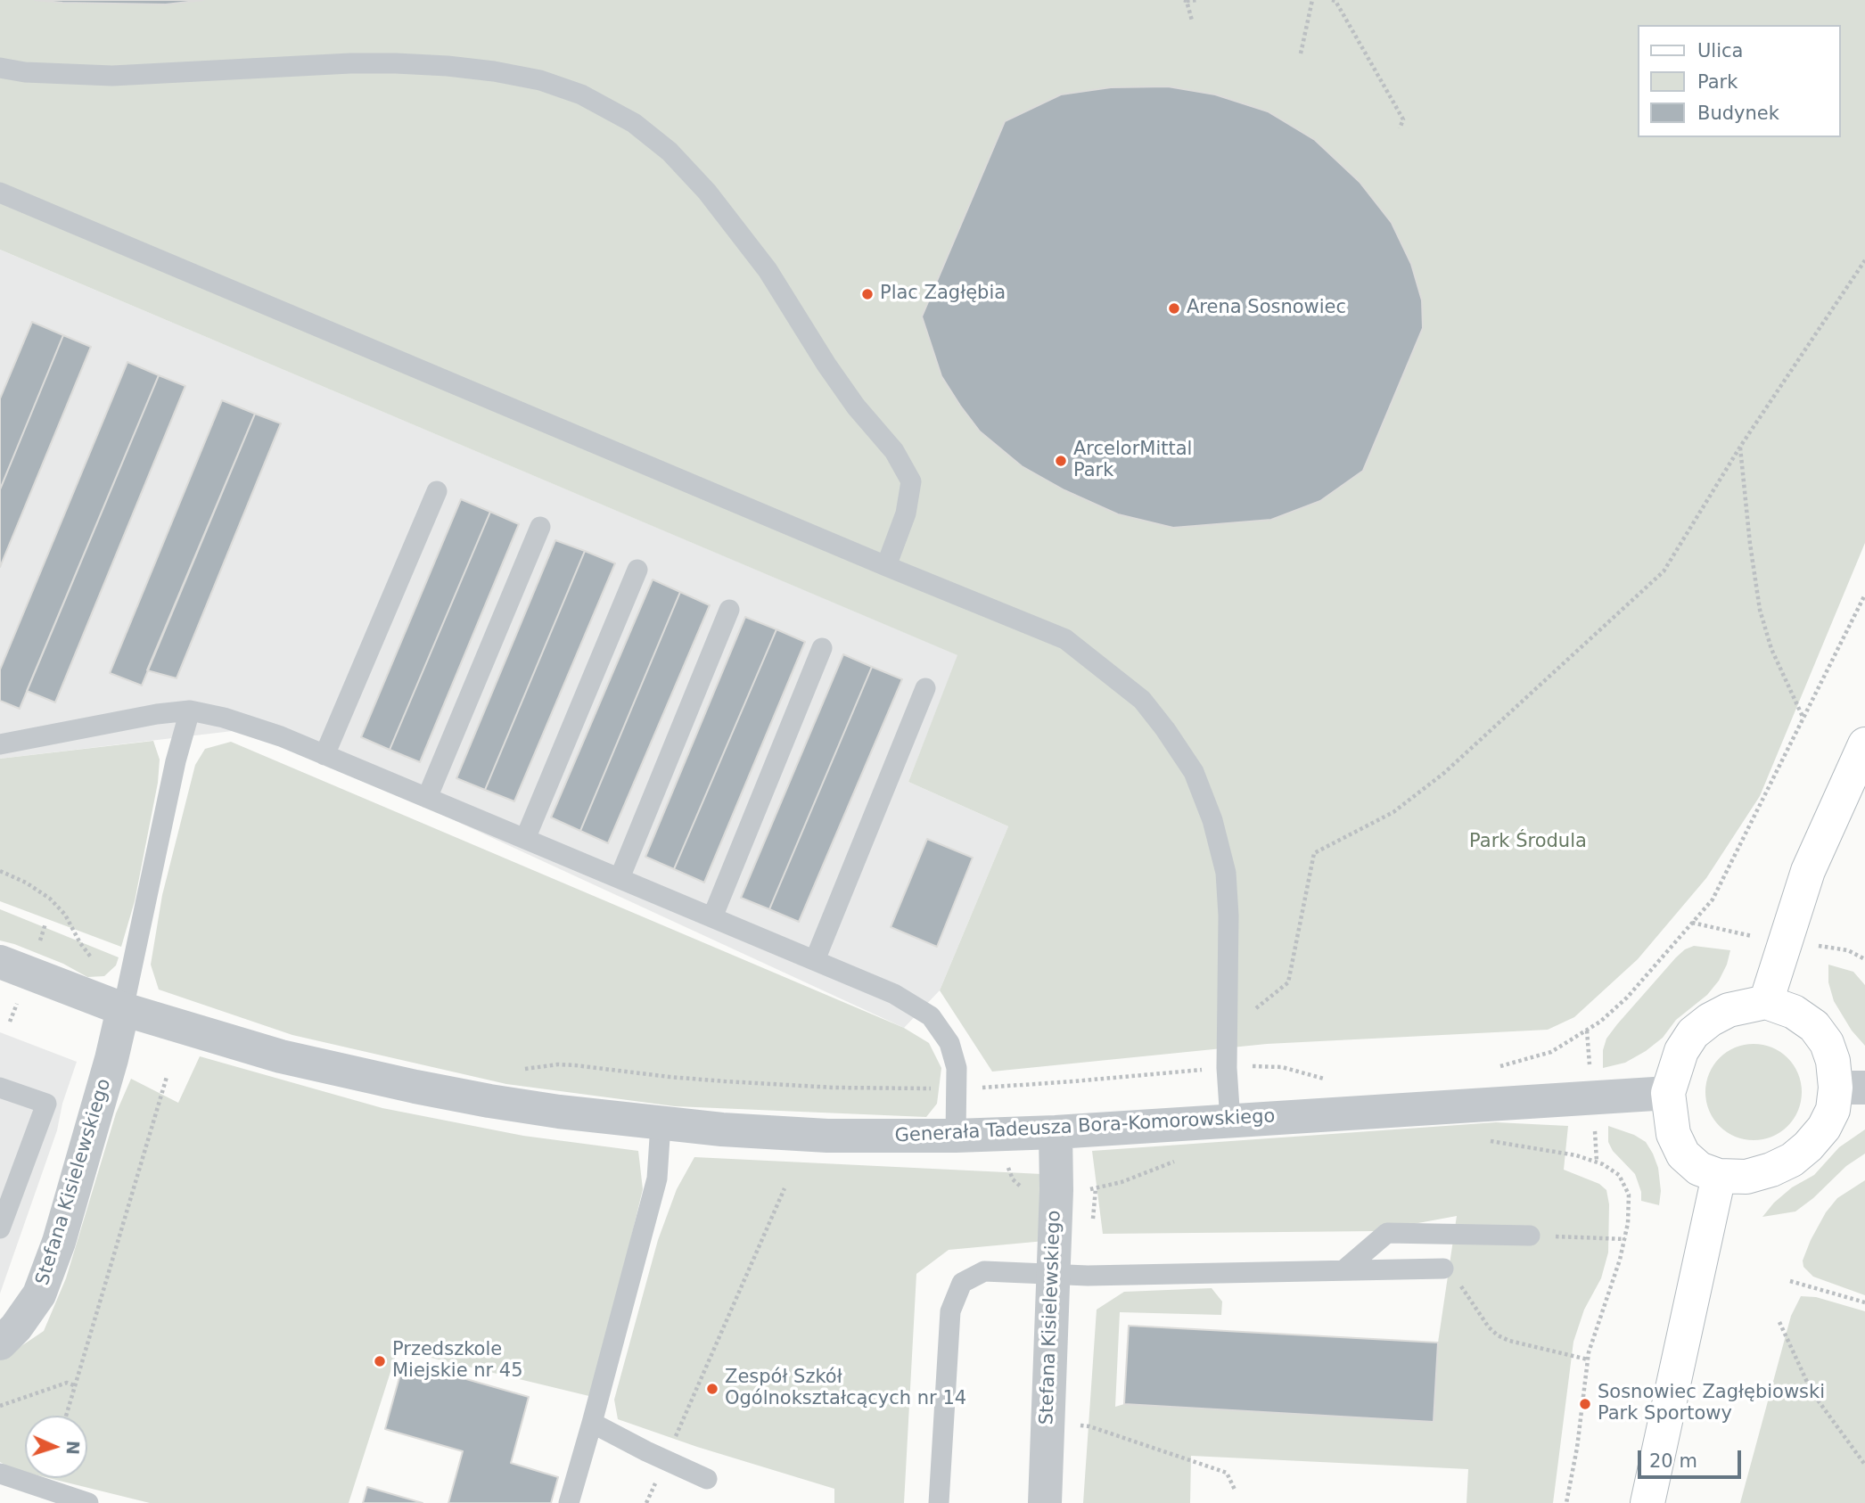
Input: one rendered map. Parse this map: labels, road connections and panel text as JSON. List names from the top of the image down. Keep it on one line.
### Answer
{"streets":{"street":["Generała Tadeusza Bora-Komorowskiego","Stefana Kisielewskiego"]},"crossings":[["Generała Tadeusza Bora-Komorowskiego","Stefana Kisielewskiego"]],"parks":["Park Środula"],"places":["Plac Zagłębia","Arena Sosnowiec","ArcelorMittal Park","Przedszkole Miejskie nr 45","Zespół Szkół Ogólnokształcących nr 14","Sosnowiec Zagłębiowski Park Sportowy"],"legend":["Ulica","Park","Budynek"],"scale_bar":"20 m","north":"right"}
